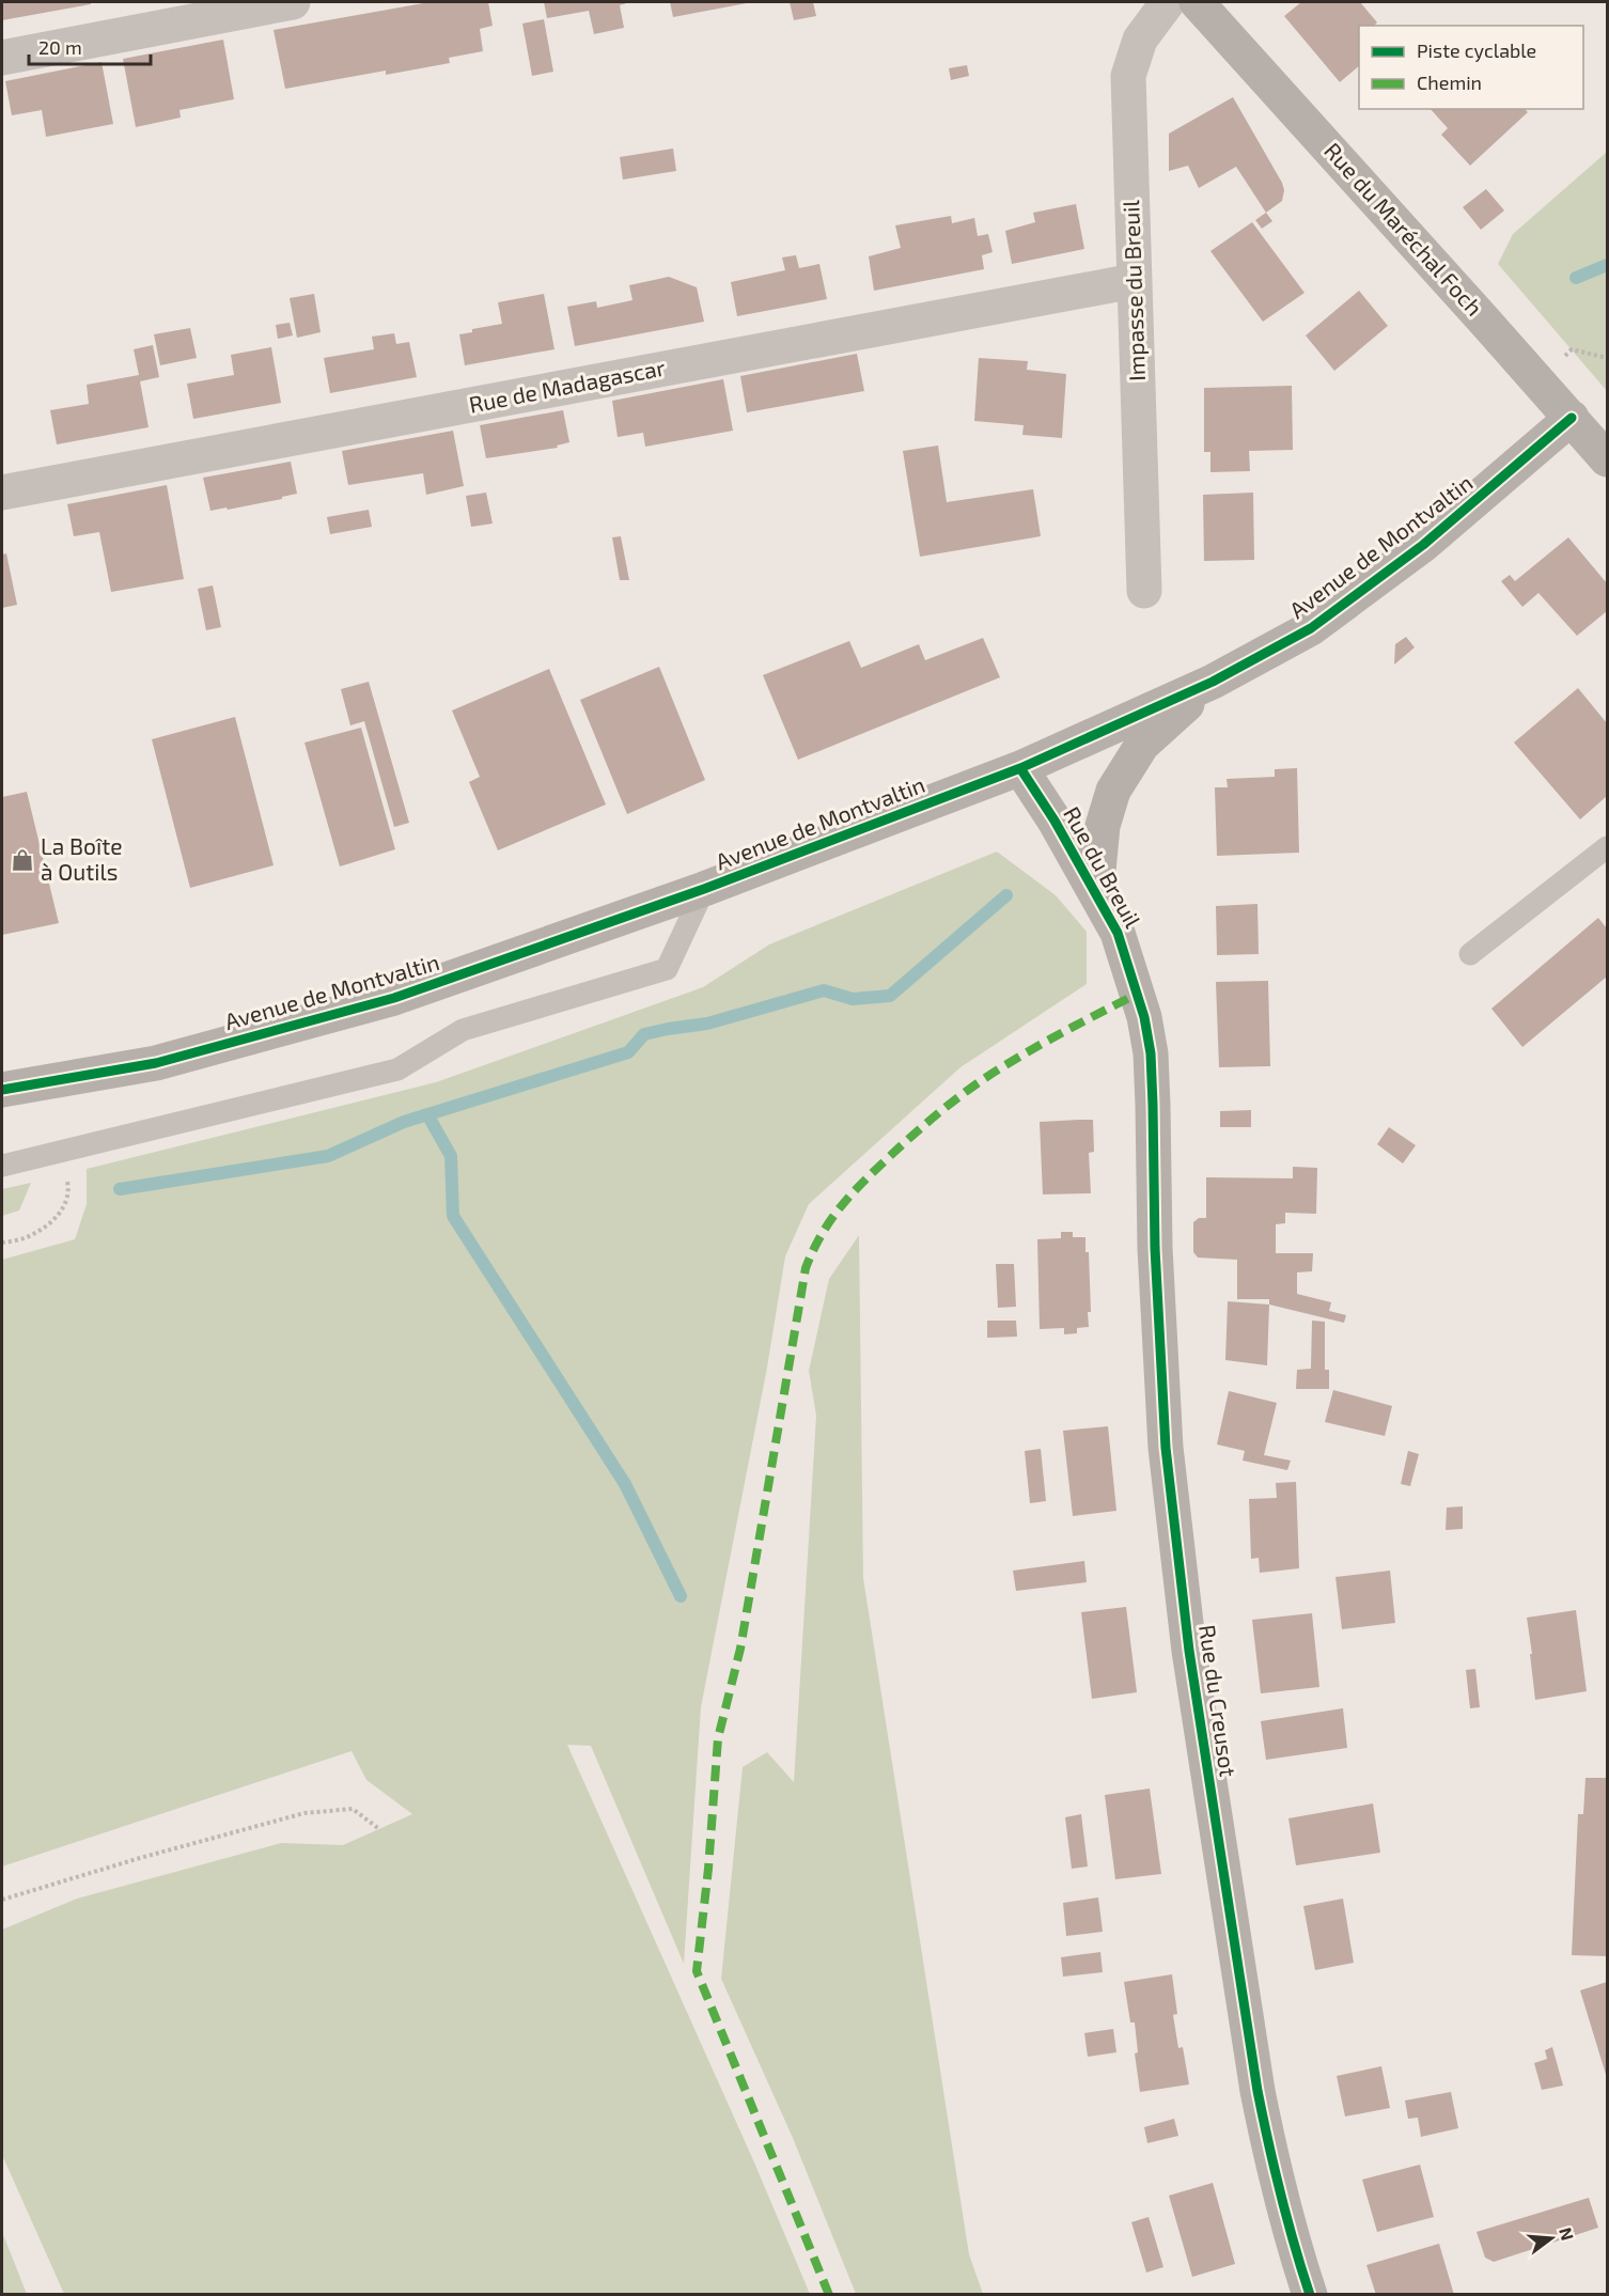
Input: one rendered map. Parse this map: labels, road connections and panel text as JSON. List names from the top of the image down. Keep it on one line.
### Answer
{"streets":{"street":["Rue du Maréchal Foch","Impasse du Breuil","Rue de Madagascar","Avenue de Montvaltin","Rue du Breuil","Rue du Creusot"]},"crossings":[["Rue du Maréchal Foch","Avenue de Montvaltin"],["Impasse du Breuil","Rue de Madagascar"],["Avenue de Montvaltin","Rue du Breuil"],["Rue du Breuil","Rue du Creusot"]],"places":{"shop":["La Boîte à Outils"]},"legend":["Piste cyclable","Chemin"],"scale_bar":"20 m","north":"right"}
